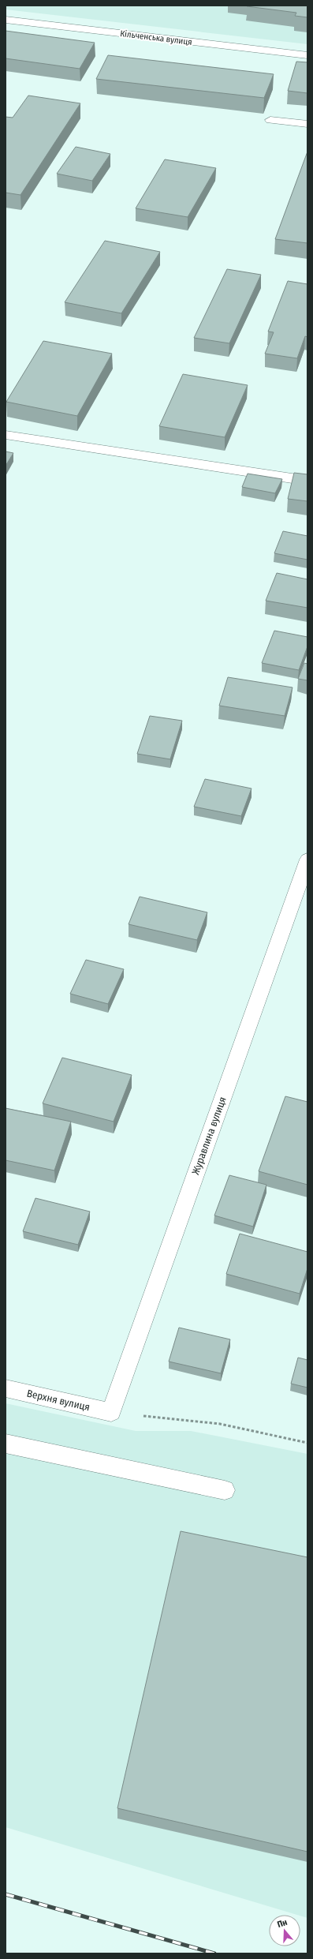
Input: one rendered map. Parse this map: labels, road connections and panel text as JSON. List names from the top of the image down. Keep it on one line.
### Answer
{"streets":{"street":["Кільченська вулиця","Журавлина вулиця","Верхня вулиця"]},"crossings":[["Журавлина вулиця","Верхня вулиця"]],"north":"top"}
